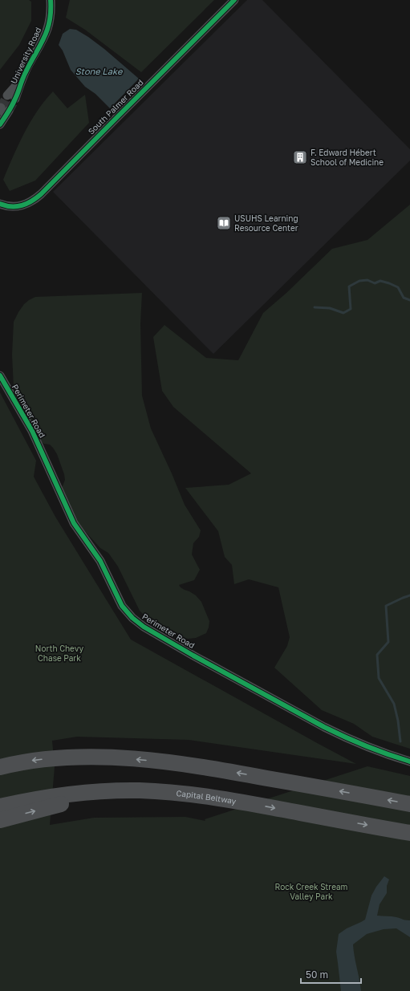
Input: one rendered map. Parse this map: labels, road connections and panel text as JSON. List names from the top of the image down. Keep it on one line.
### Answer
{"streets":{"highway":["Capital Beltway"],"street":["University Road","South Palmer Road","Perimeter Road"]},"water":["Stone Lake"],"parks":["North Chevy Chase Park","Rock Creek Stream Valley Park"],"places":{"building":["F. Edward Hébert School of Medicine"],"library":["USUHS Learning Resource Center"]},"scale_bar":"50 m"}
